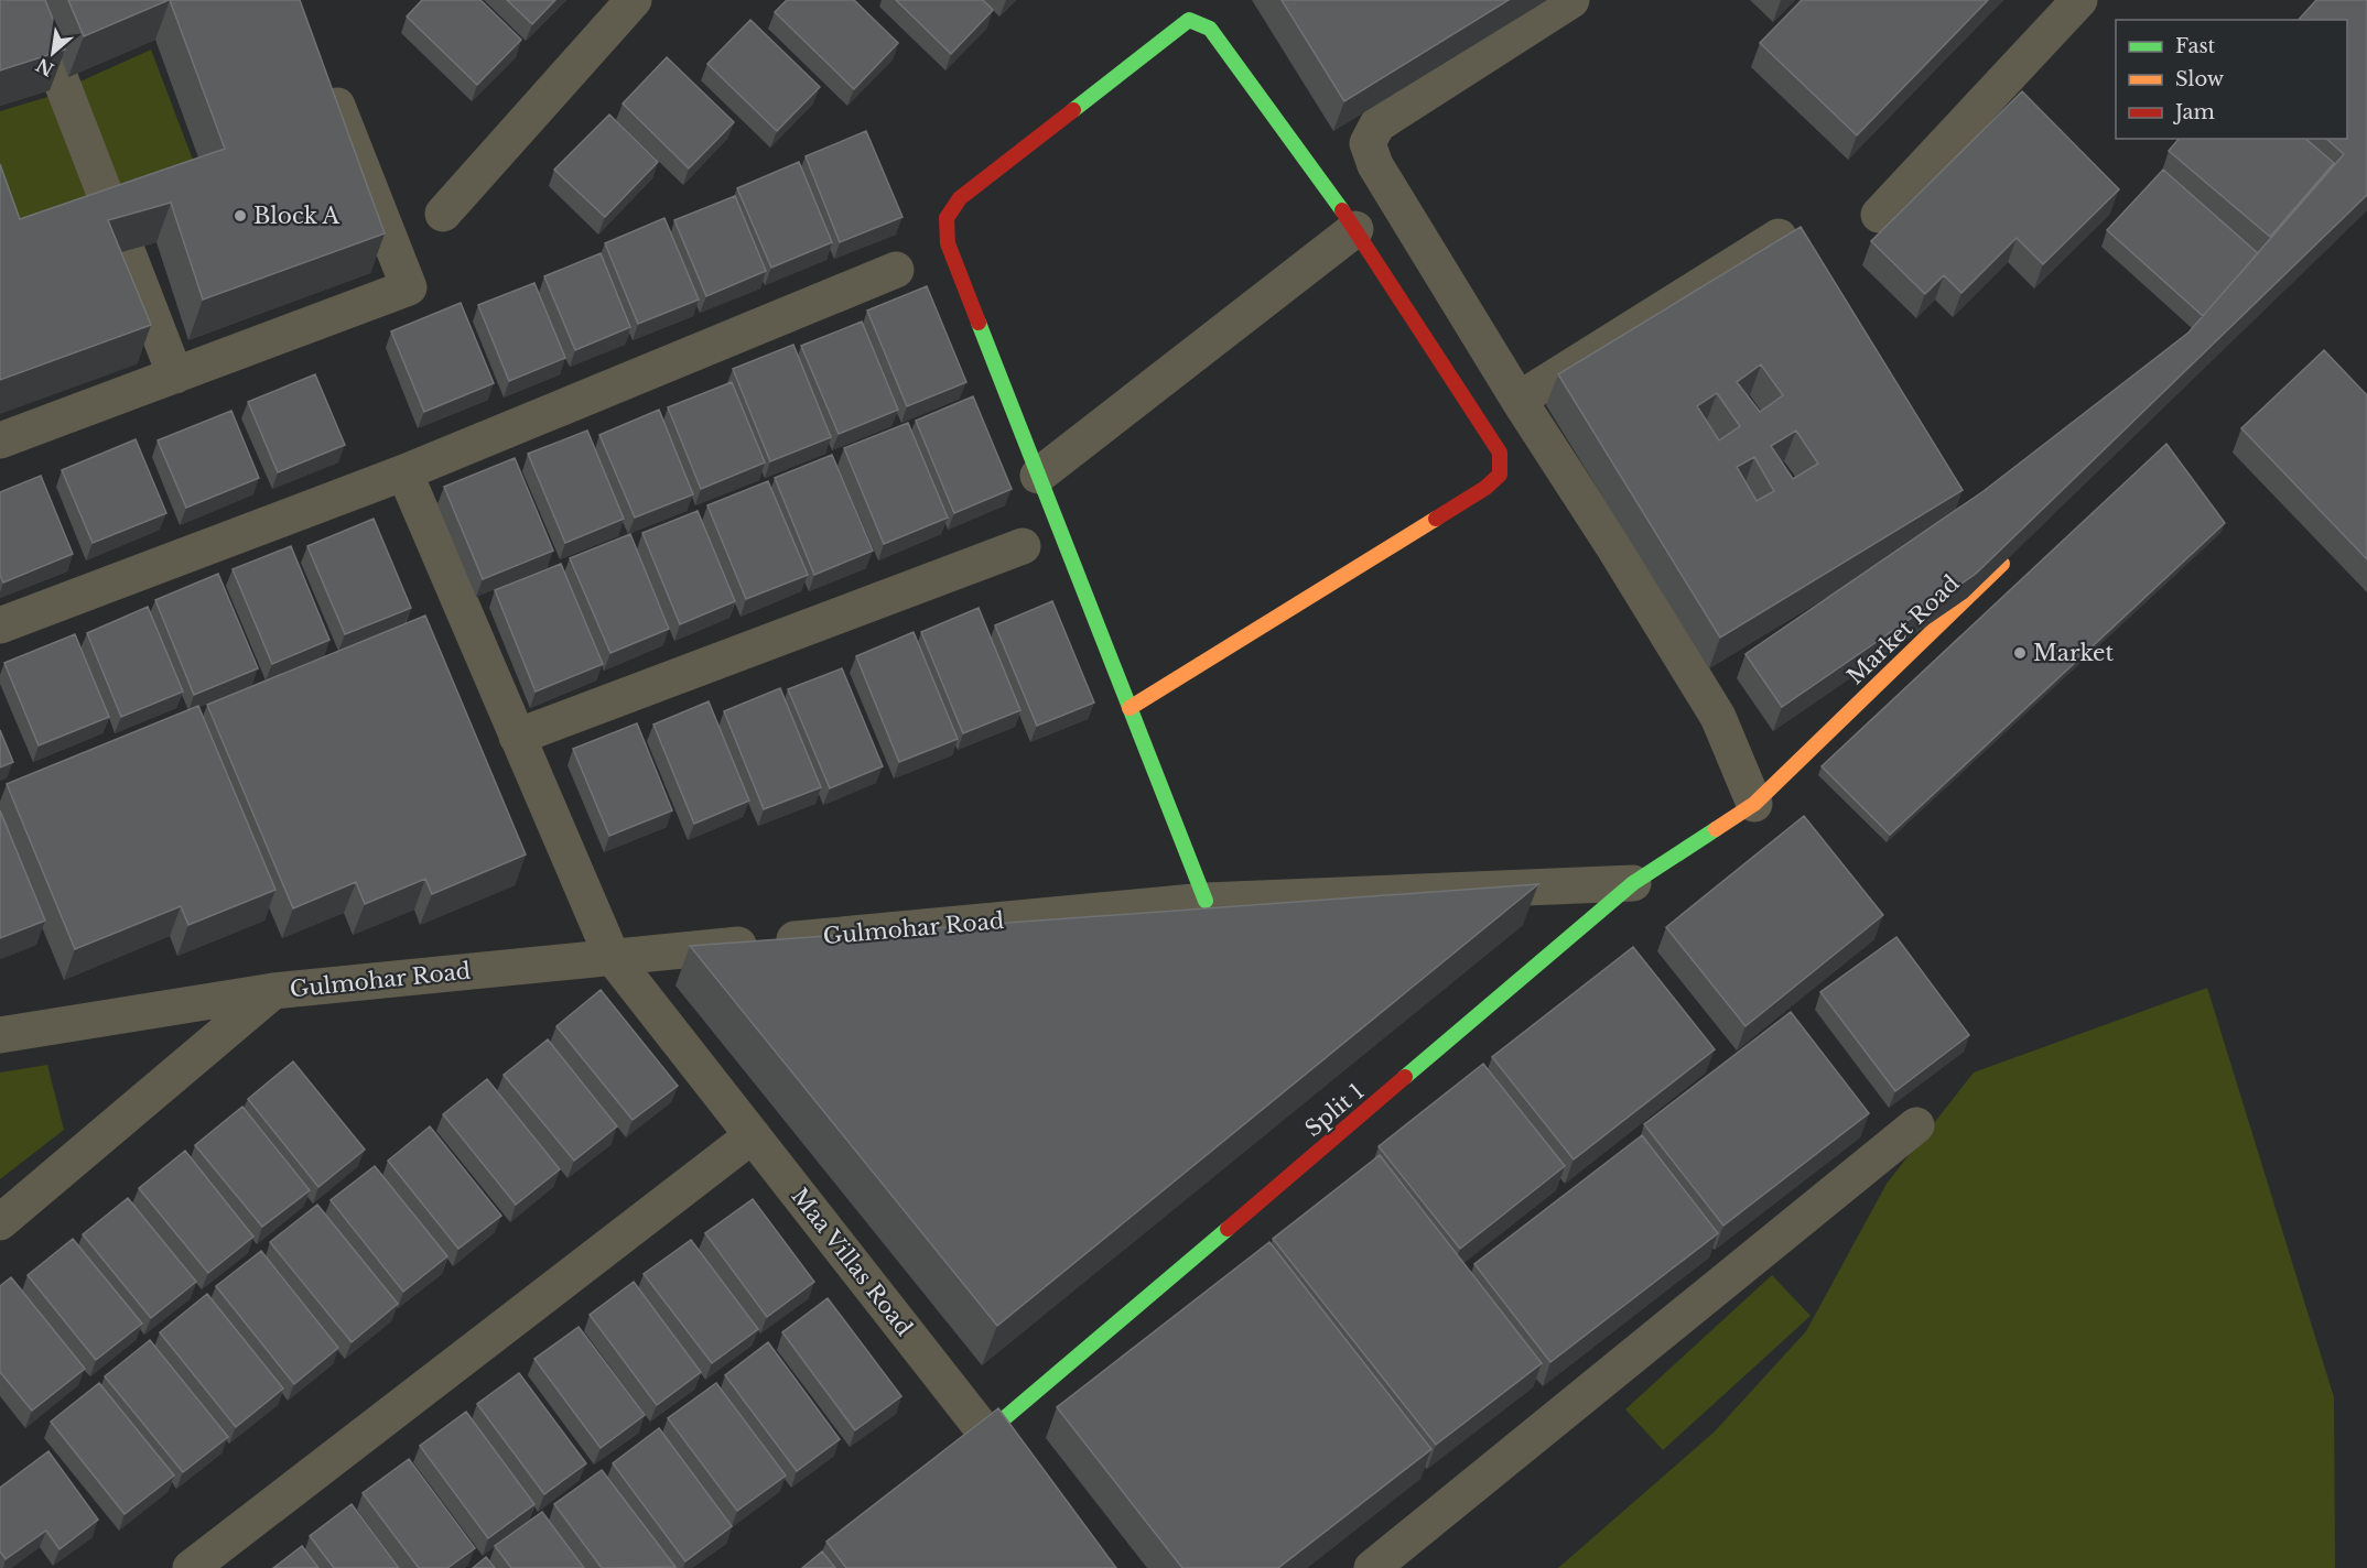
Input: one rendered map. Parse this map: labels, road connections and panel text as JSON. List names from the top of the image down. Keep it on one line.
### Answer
{"streets":{"street":["Market Road","Gulmohar Road","Split 1","Maa Villas Road"]},"crossings":[["Market Road","Split 1"],["Gulmohar Road","Split 1"],["Gulmohar Road","Maa Villas Road"],["Split 1","Maa Villas Road"]],"places":["Block A","Market"],"legend":["Fast","Slow","Jam"],"north":"bottom left"}
